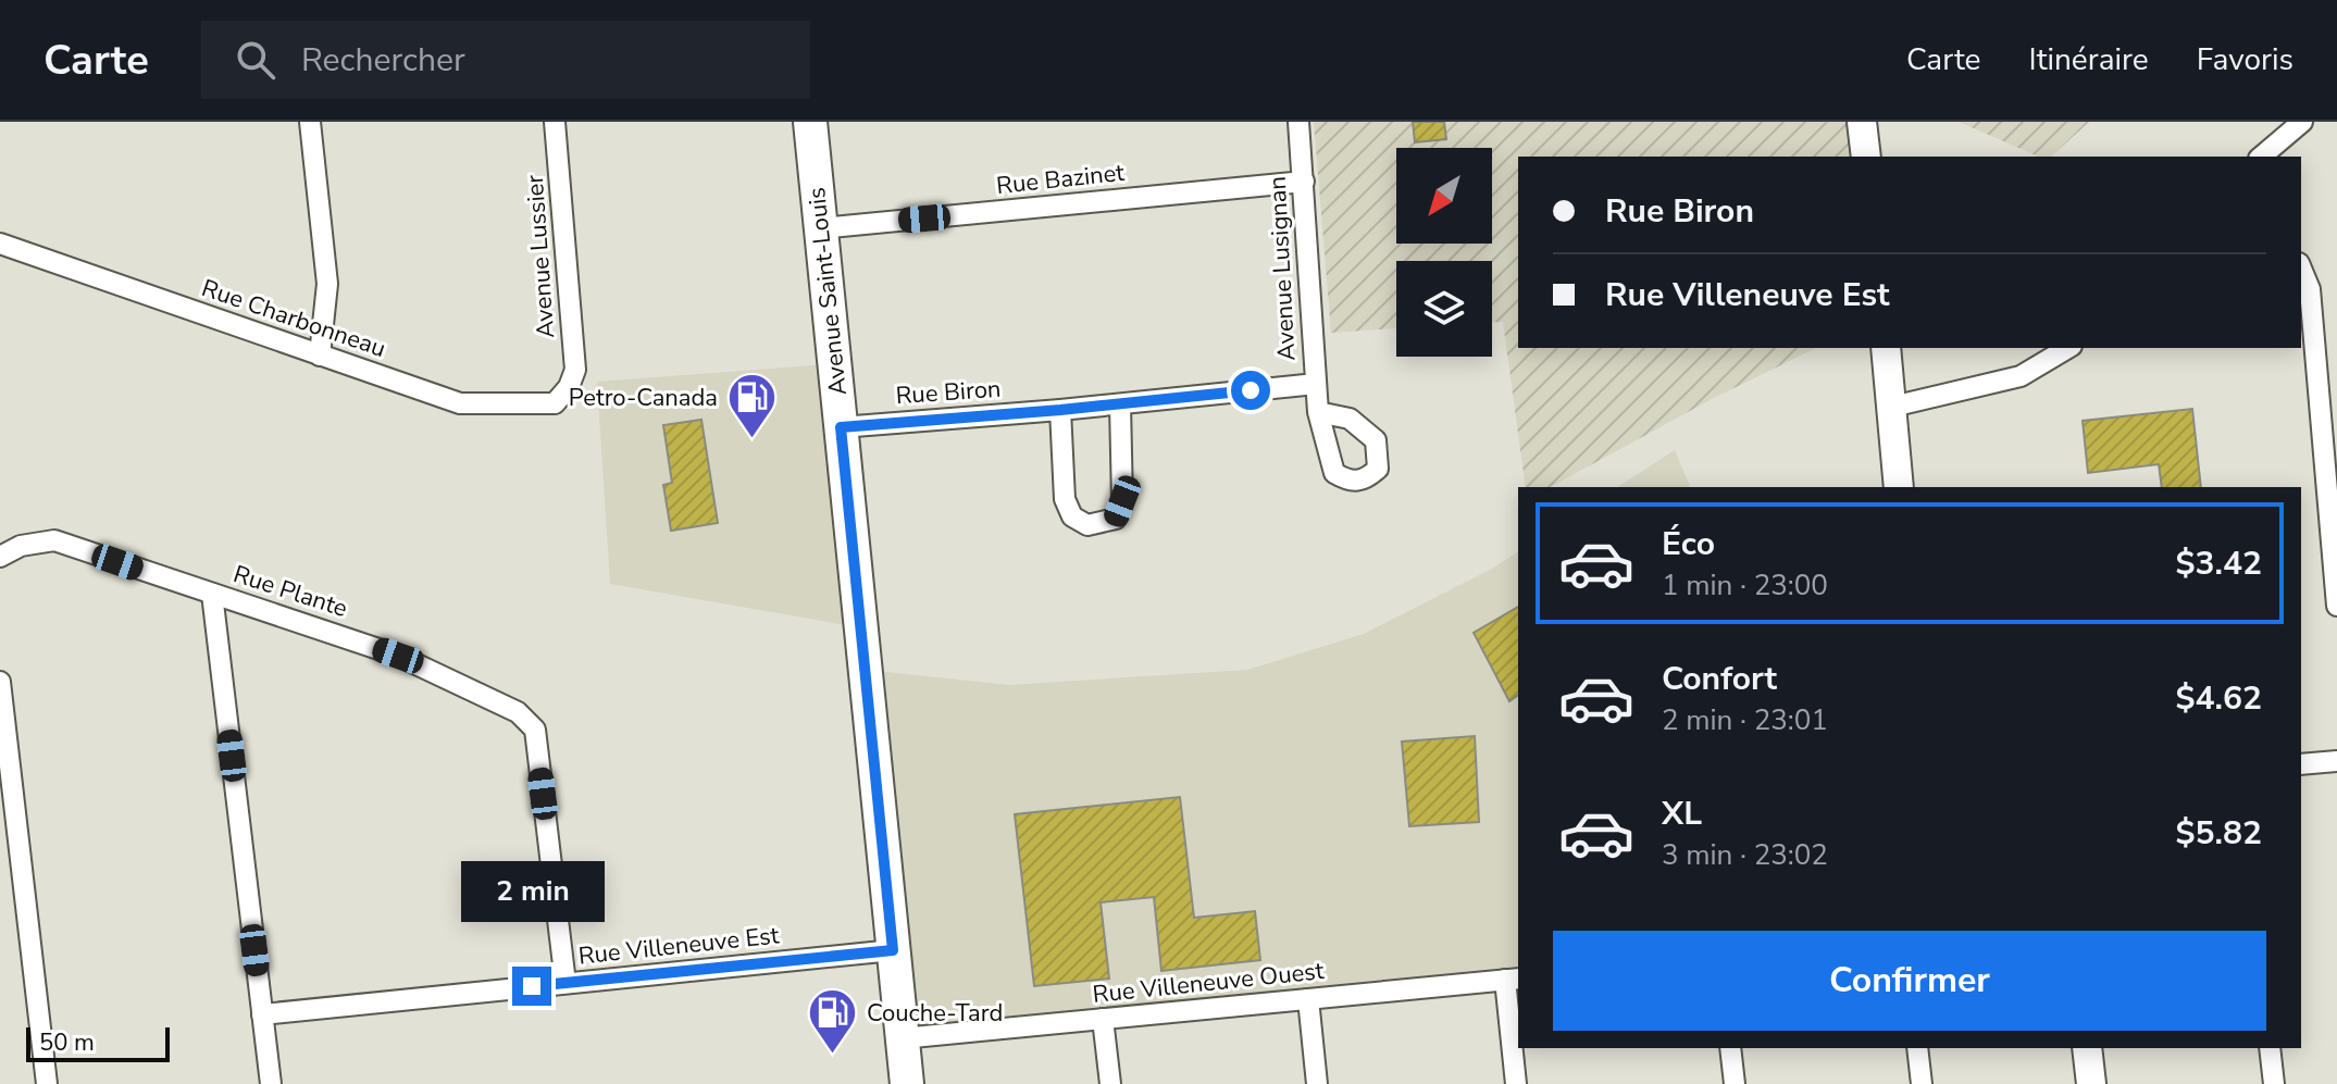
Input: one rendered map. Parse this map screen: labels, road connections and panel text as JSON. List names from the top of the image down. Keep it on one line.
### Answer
{"streets":{"main road":["Avenue Saint-Louis"],"street":["Rue Bazinet","Avenue Lussier","Avenue Lusignan","Rue Charbonneau","Rue Biron","Rue Plante","Rue Villeneuve Est","Rue Villeneuve Ouest"]},"crossings":[["Rue Bazinet","Avenue Lusignan"],["Rue Bazinet","Avenue Saint-Louis"],["Avenue Lussier","Rue Charbonneau"],["Avenue Lusignan","Rue Biron"],["Avenue Saint-Louis","Rue Biron"],["Avenue Saint-Louis","Rue Villeneuve Est"],["Avenue Saint-Louis","Rue Villeneuve Ouest"],["Rue Plante","Rue Villeneuve Est"]],"places":{"fuel station":["Petro-Canada","Couche-Tard"]},"scale_bar":"50 m","north":"bottom left","page":{"header":"Carte","search":"Rechercher","nav":["Carte","Itinéraire","Favoris"],"banner":["Rue Biron","Rue Villeneuve Est"],"list":[{"name":"Éco","note":"1 min · 23:00","value":"$3.42"},{"name":"Confort","note":"2 min · 23:01","value":"$4.62"},{"name":"XL","note":"3 min · 23:02","value":"$5.82"}],"bubble":"2 min","buttons":"Confirmer","scale":"50 m"}}
